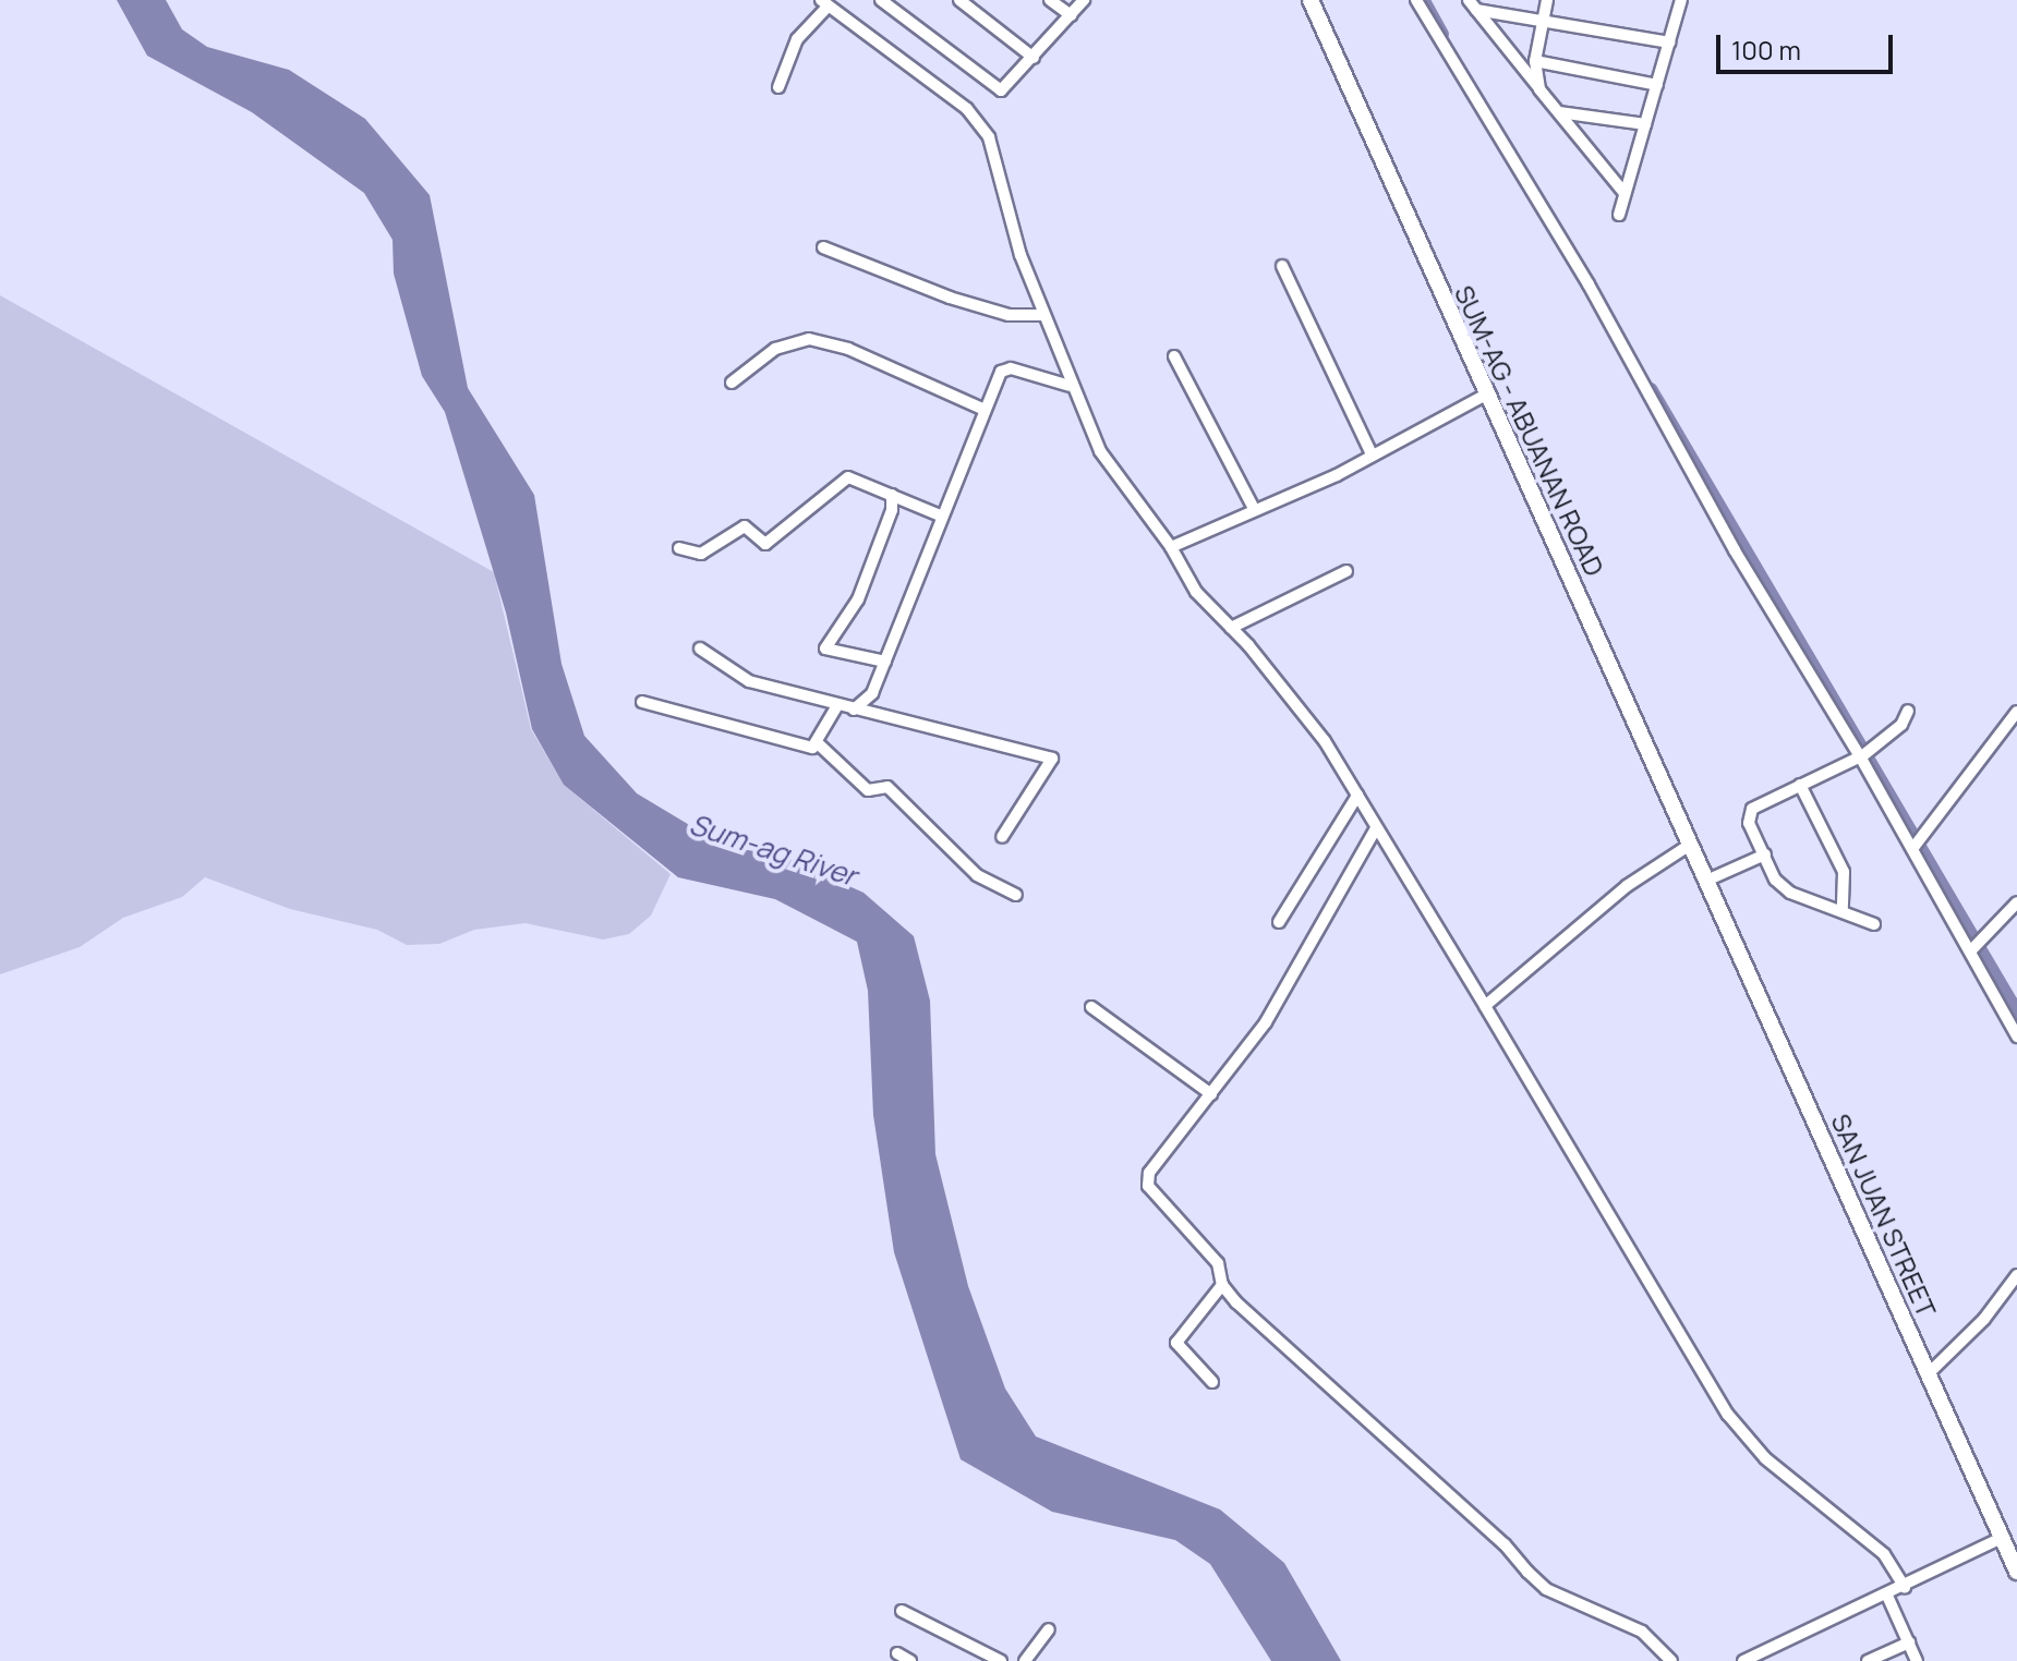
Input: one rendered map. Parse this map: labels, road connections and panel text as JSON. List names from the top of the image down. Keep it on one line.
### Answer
{"streets":{"main road":["SUM-AG - ABUANAN ROAD","SAN JUAN STREET"]},"crossings":[["SUM-AG - ABUANAN ROAD","SAN JUAN STREET"]],"water":["Sum-ag River"],"scale_bar":"100 m"}
